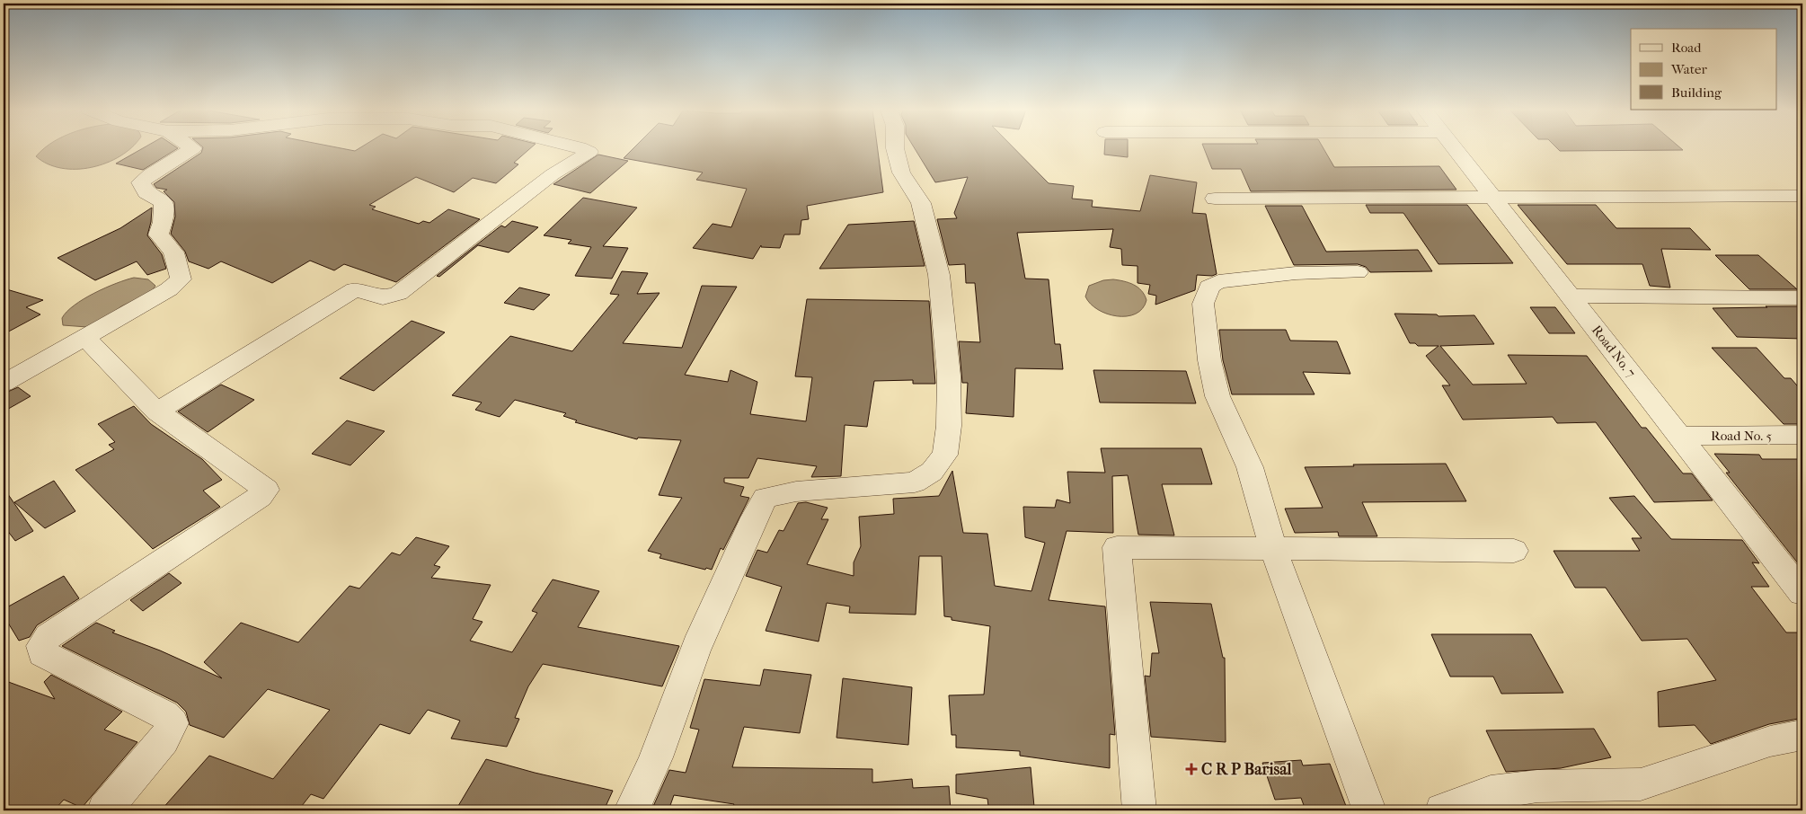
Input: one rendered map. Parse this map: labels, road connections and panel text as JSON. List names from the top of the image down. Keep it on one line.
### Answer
{"streets":{"street":["Road No. 7","Road No. 5"]},"crossings":[["Road No. 7","Road No. 5"]],"places":{"health":["C R P Barisal"]},"legend":["Road","Water","Building"]}
